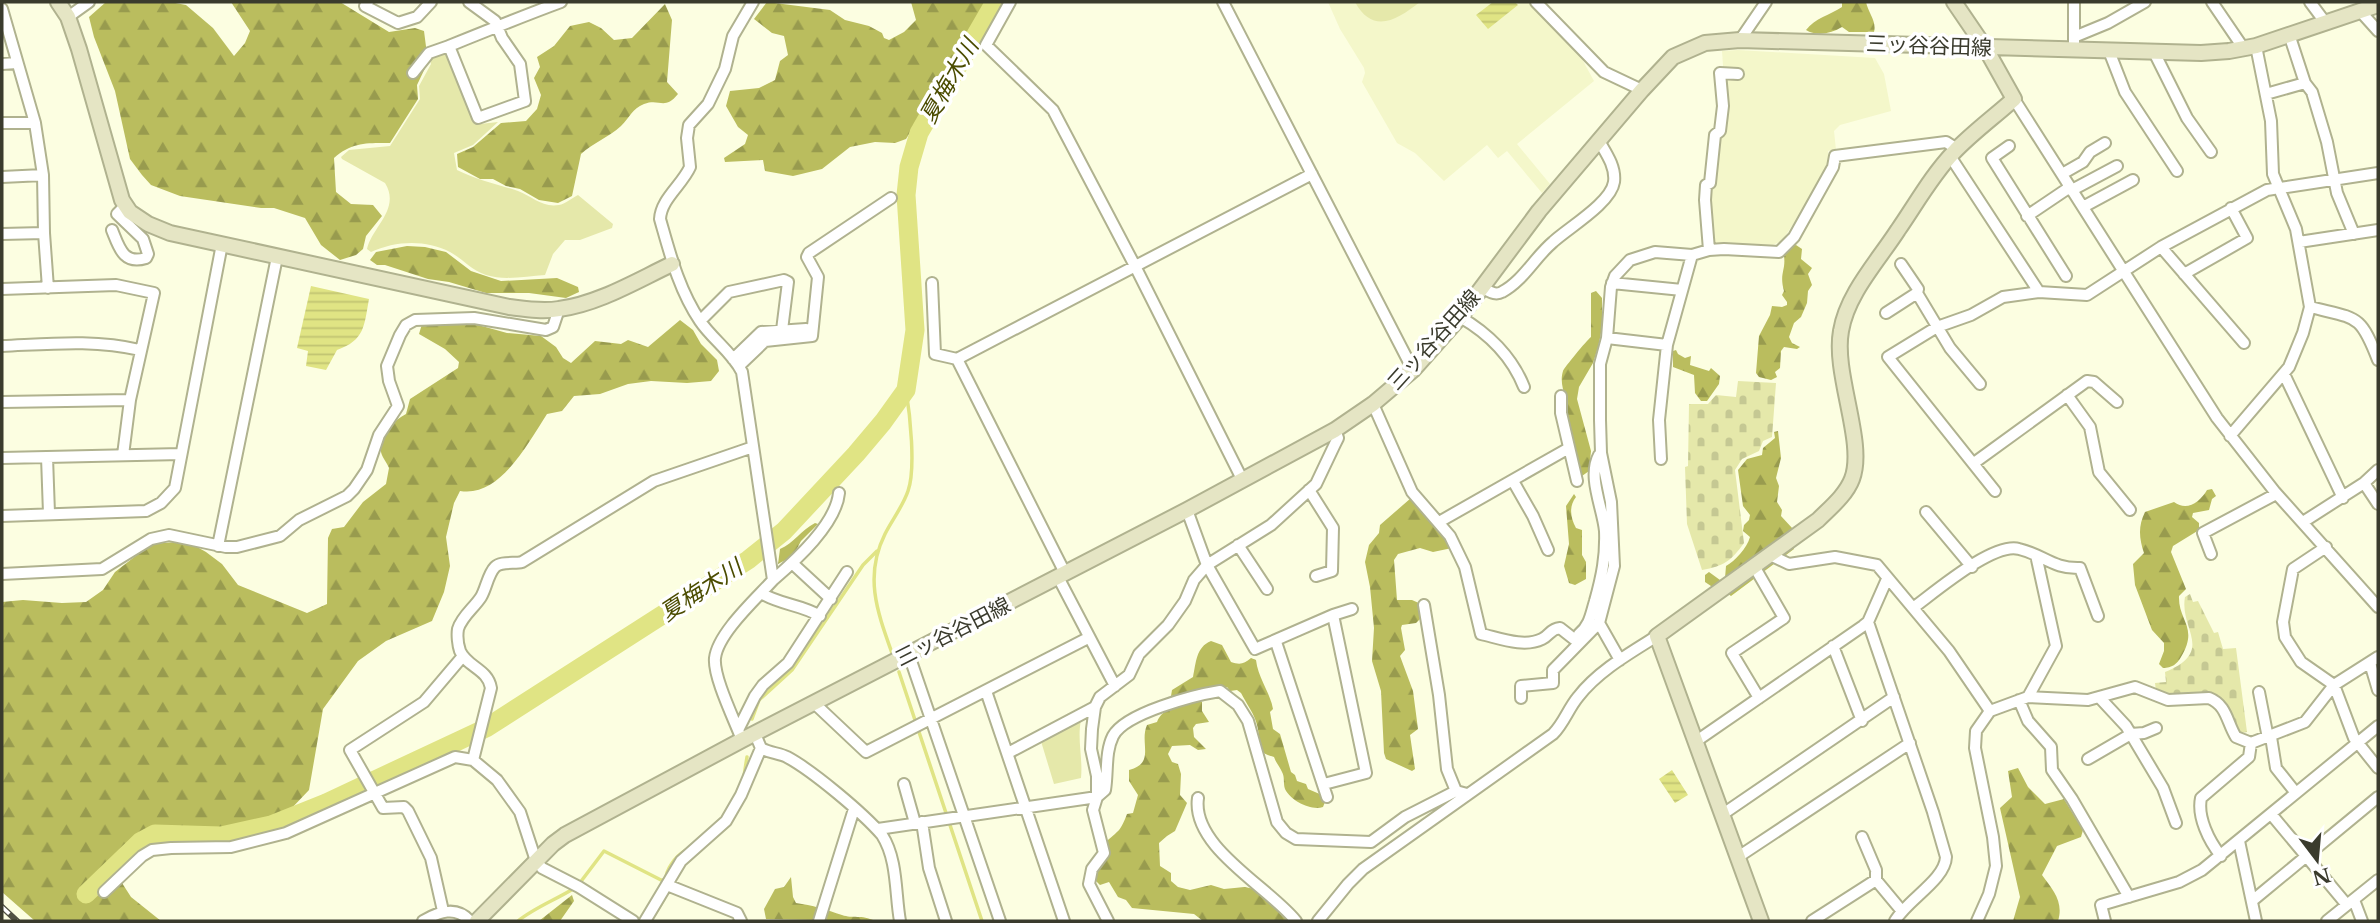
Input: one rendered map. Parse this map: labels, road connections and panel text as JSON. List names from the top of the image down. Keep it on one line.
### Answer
{"streets":{"main road":["三ッ谷谷田線"]},"water":["夏梅木川"],"north":"bottom"}
